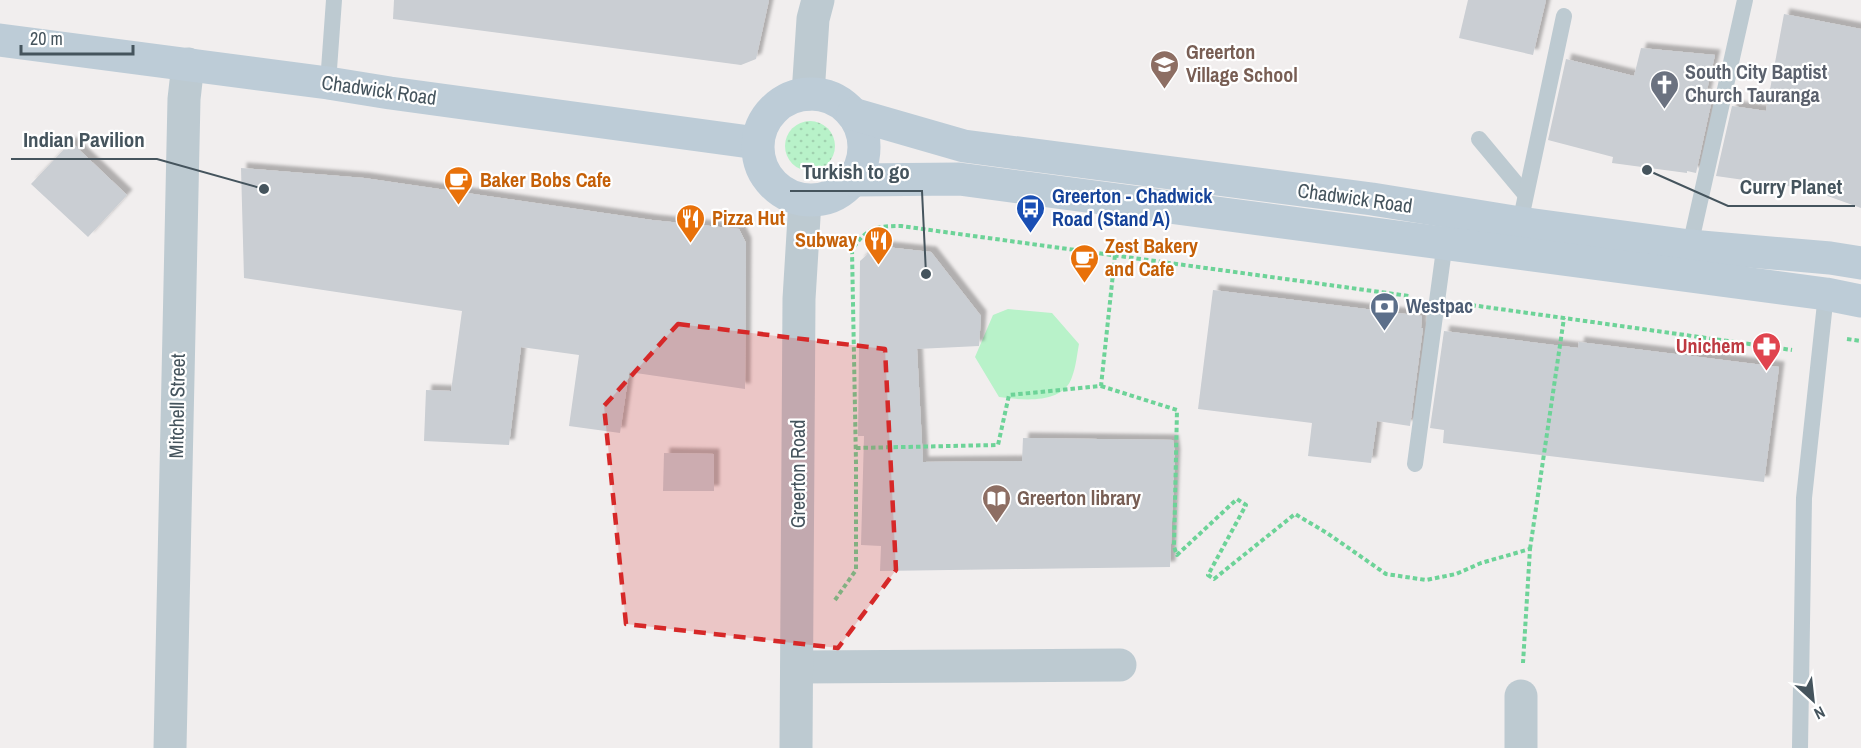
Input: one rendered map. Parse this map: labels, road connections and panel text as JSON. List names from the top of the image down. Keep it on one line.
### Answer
{"streets":{"street":["Chadwick Road","Mitchell Street","Greerton Road"]},"crossings":[["Chadwick Road","Mitchell Street"],["Chadwick Road","Greerton Road"]],"places":{"school or university":["Greerton Village School"],"church":["South City Baptist Church Tauranga"],"other":["Curry Planet","Indian Pavilion","Turkish to go"],"cafe":["Baker Bobs Cafe","Zest Bakery and Cafe"],"bus stop":["Greerton - Chadwick Road (Stand A)"],"restaurant":["Pizza Hut","Subway"],"bank":["Westpac"],"pharmacy":["Unichem"],"library":["Greerton library"]},"scale_bar":"20 m","north":"bottom right"}
